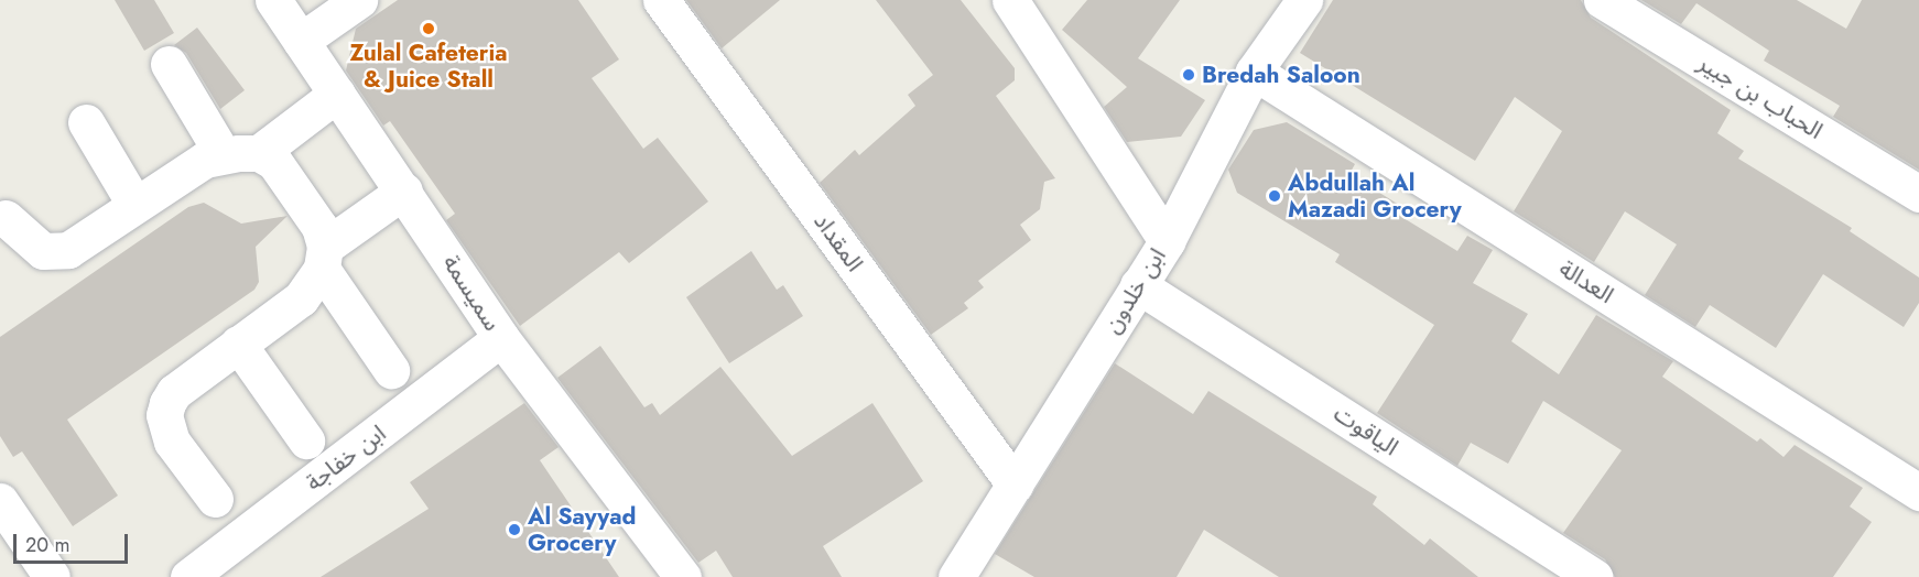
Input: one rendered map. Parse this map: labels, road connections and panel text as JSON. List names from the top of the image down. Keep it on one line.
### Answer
{"streets":{"street":["الحباب بن جبير","المقداد","العدالة","ابن خلدون","سميسمة","الياقوت","ابن خفاجة"]},"crossings":[["المقداد","ابن خلدون"],["العدالة","ابن خلدون"],["ابن خلدون","الياقوت"],["سميسمة","ابن خفاجة"]],"places":["Zulal Cafeteria & Juice Stall","Bredah Saloon","Abdullah Al Mazadi Grocery","Al Sayyad Grocery"],"scale_bar":"20 m"}
